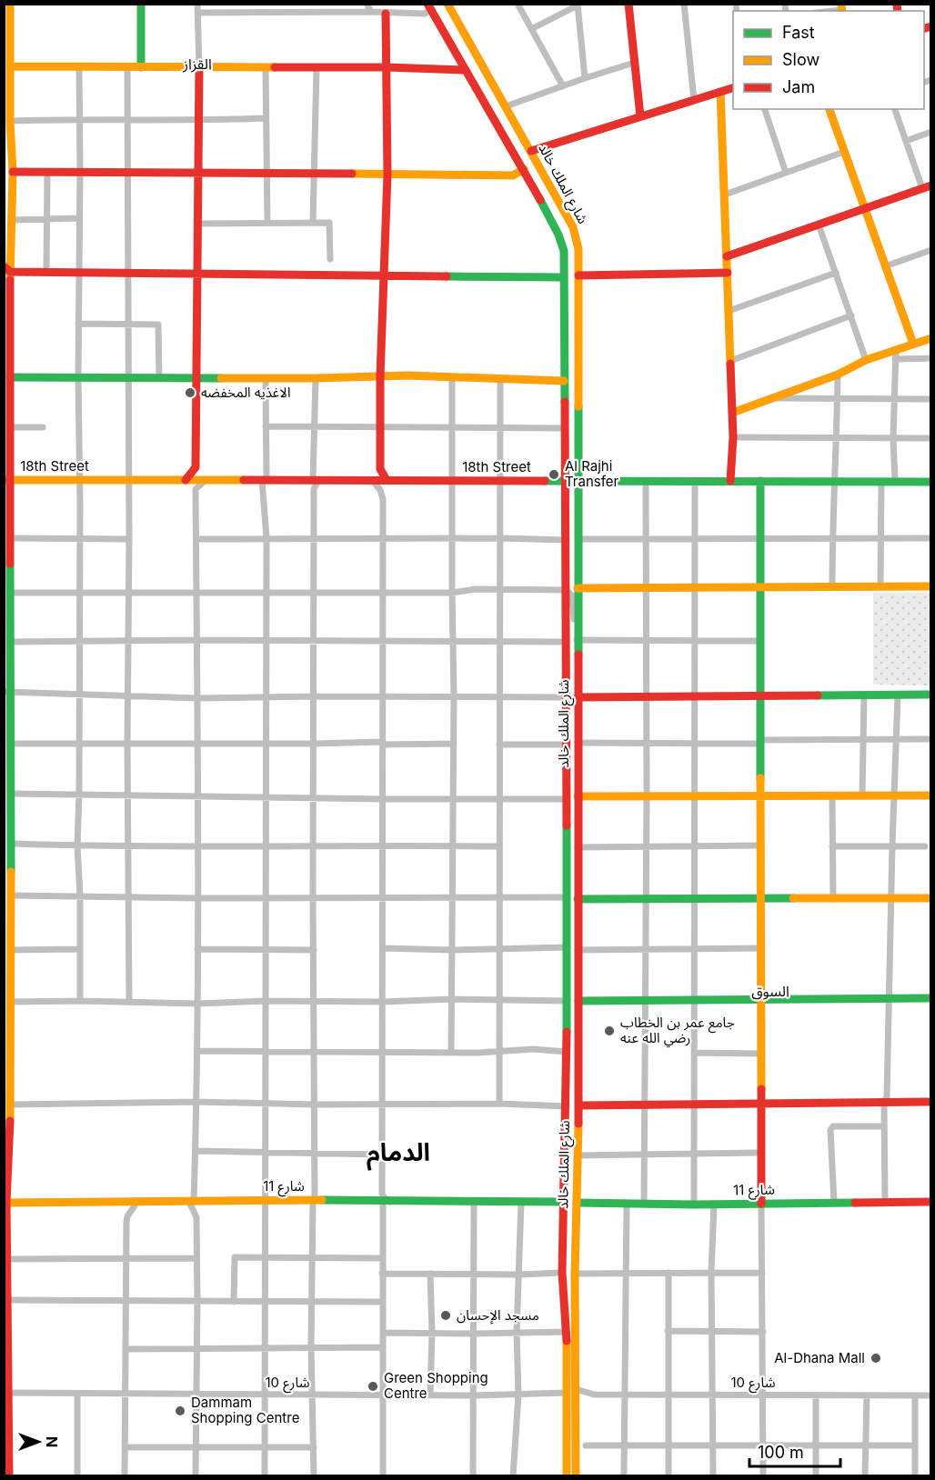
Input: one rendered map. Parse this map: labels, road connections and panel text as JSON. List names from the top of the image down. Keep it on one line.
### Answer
{"streets":{"street":["شارع الملك خالد","18th Street","شارع 11","شارع 10"]},"crossings":[["شارع الملك خالد","18th Street"],["شارع الملك خالد","شارع 11"],["شارع الملك خالد","شارع 10"],["18th Street","شارع 11"],["18th Street","شارع 10"]],"districts":["القزاز","السوق","الدمام"],"places":["الاغذيه المخفضه","Al Rajhi Transfer","جامع عمر بن الخطاب رضي الله عنه","مسجد الإحسان","Al-Dhana Mall","Green Shopping Centre","Dammam Shopping Centre"],"legend":["Fast","Slow","Jam"],"scale_bar":"100 m","north":"right"}
